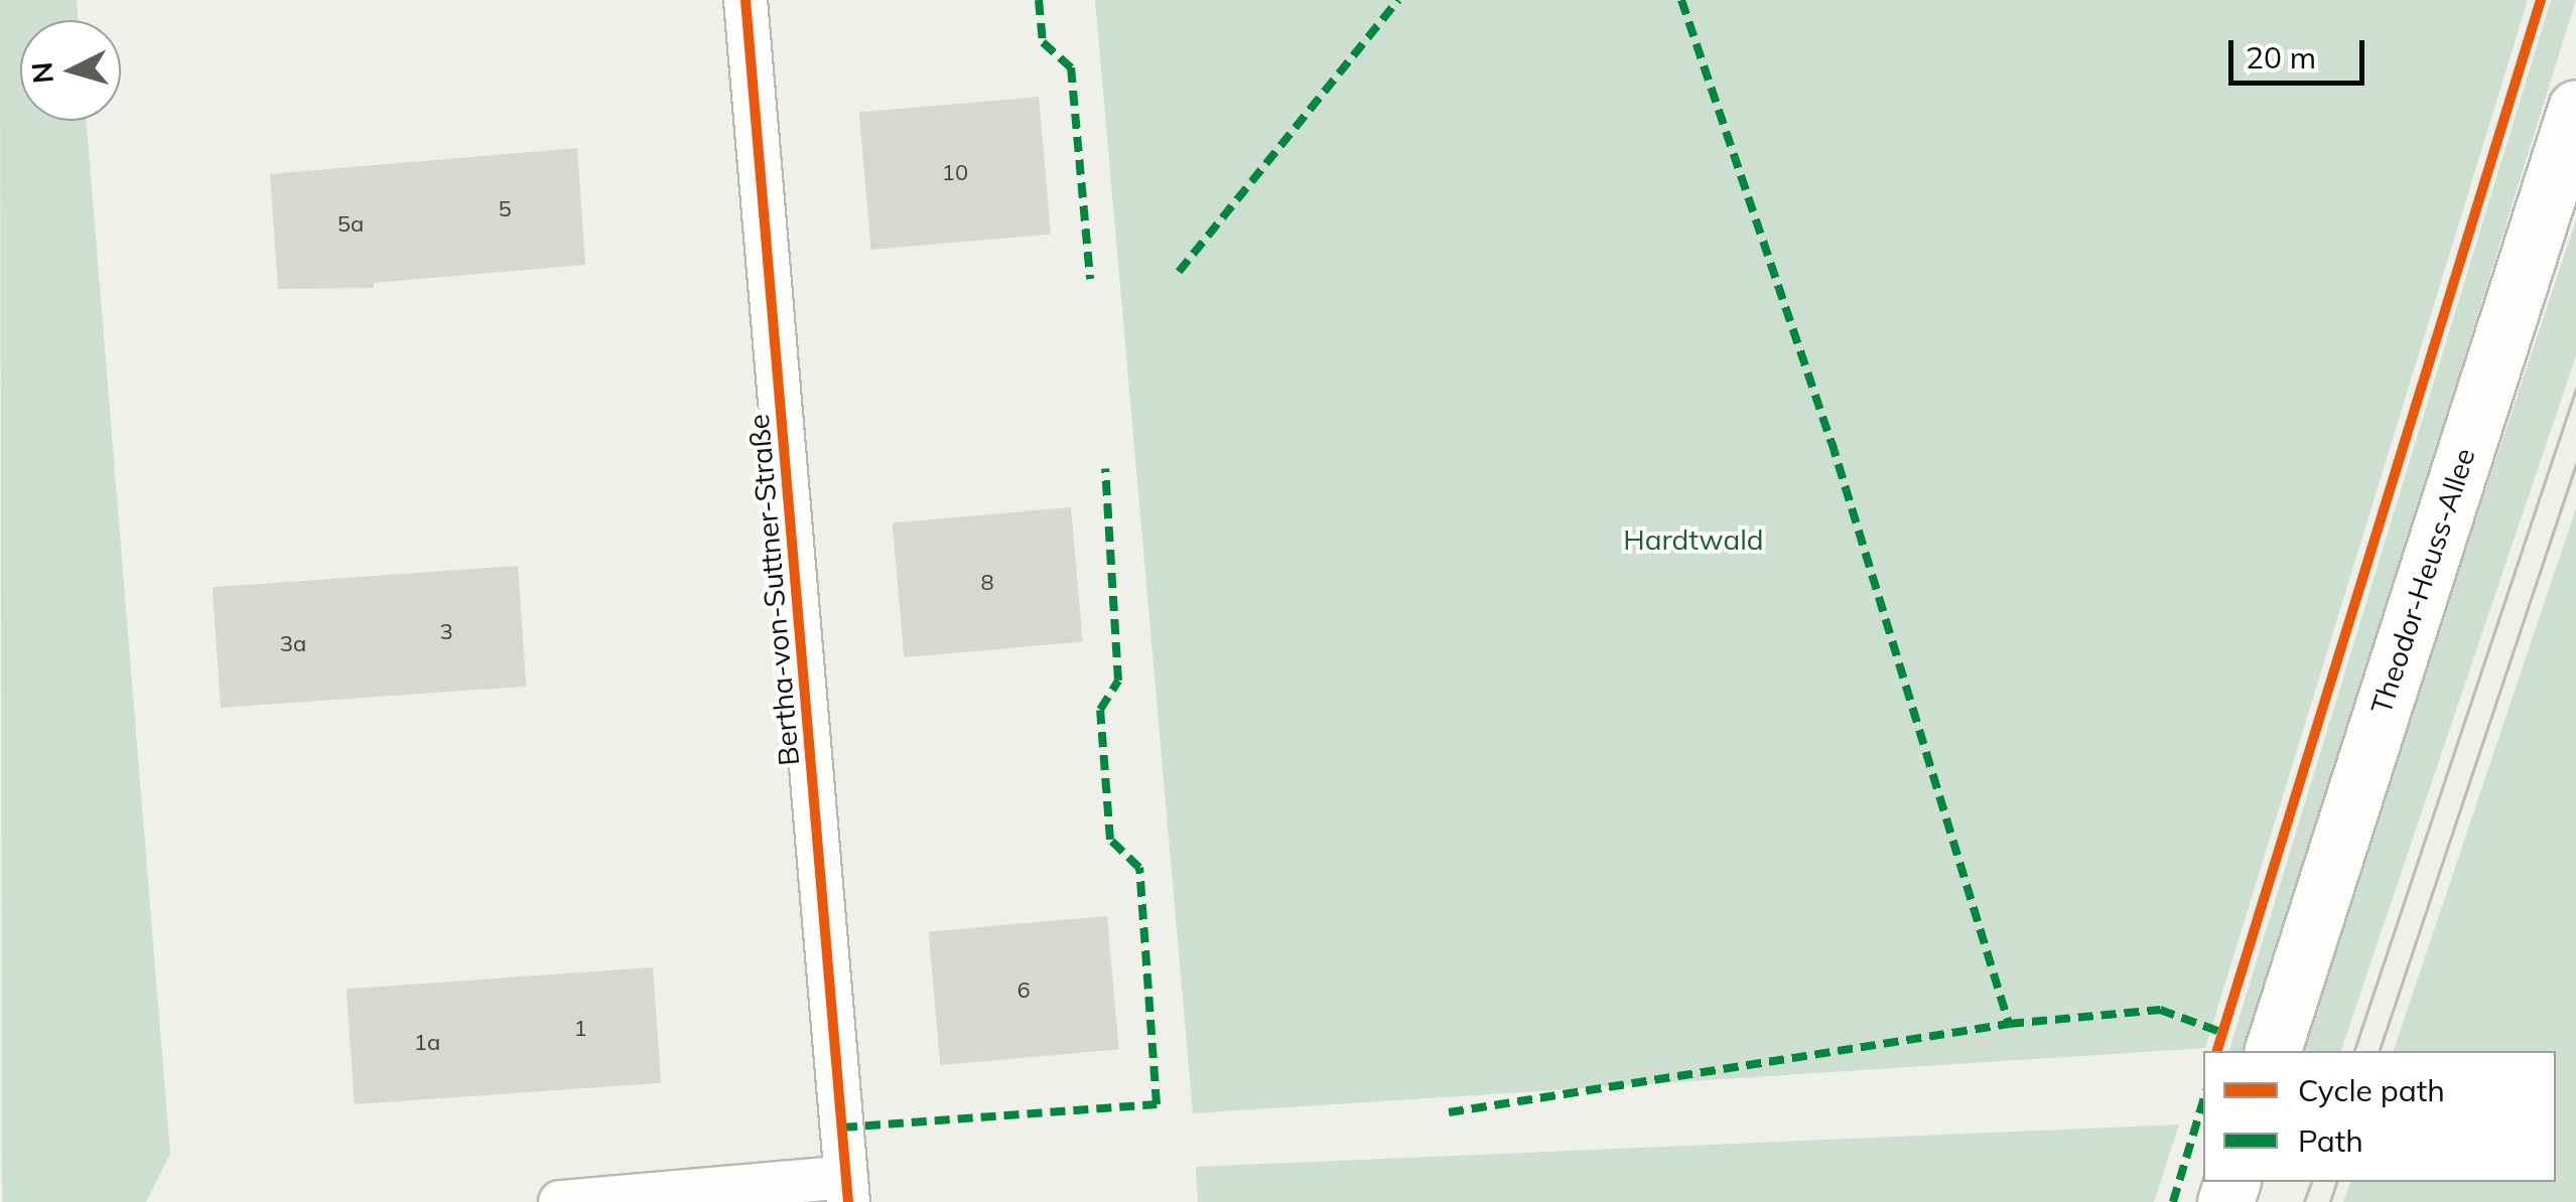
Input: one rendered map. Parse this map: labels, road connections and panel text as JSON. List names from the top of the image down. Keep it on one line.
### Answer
{"streets":{"main road":["Theodor-Heuss-Allee"],"street":["Bertha-von-Suttner-Straße"]},"parks":["Hardtwald"],"house_numbers":["10","5","5a","8","3","3a","6","1","1a"],"legend":["Cycle path","Path"],"scale_bar":"20 m","north":"left"}
